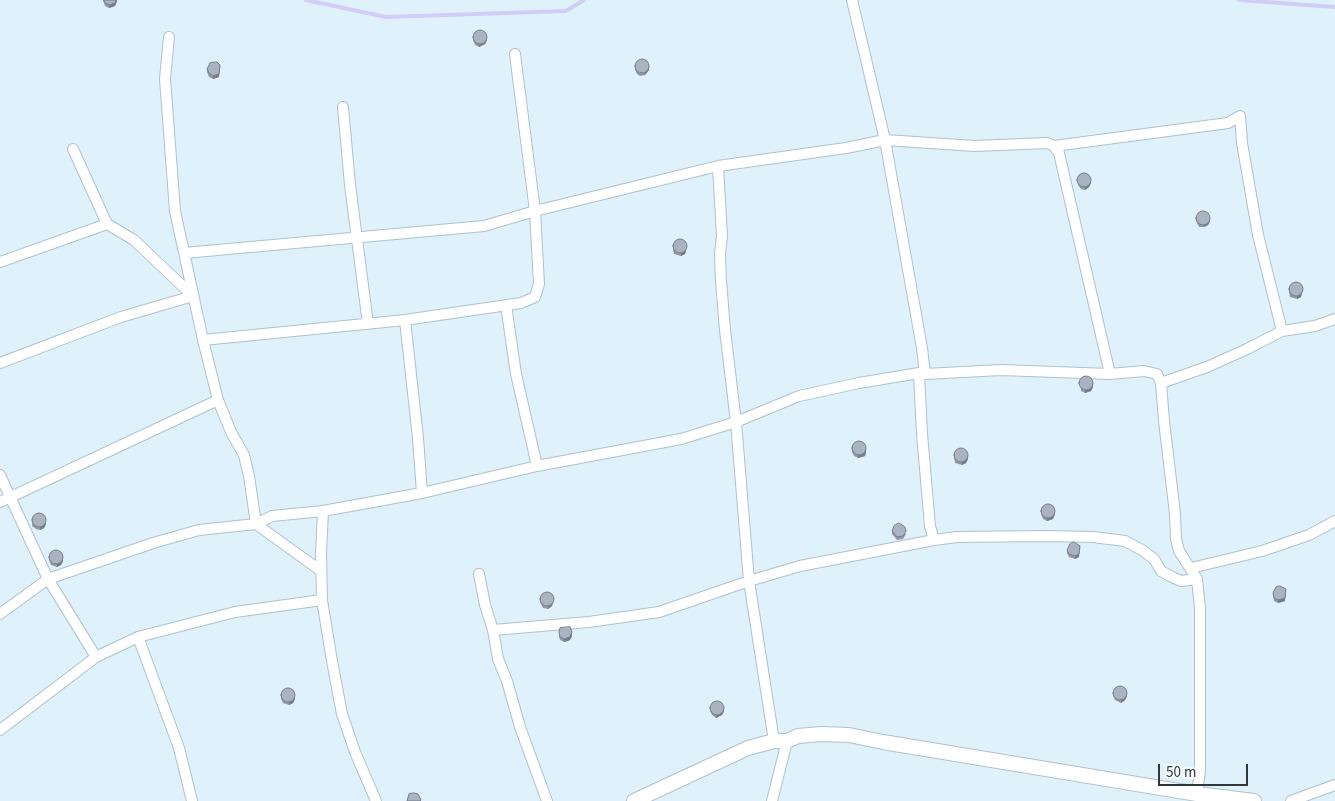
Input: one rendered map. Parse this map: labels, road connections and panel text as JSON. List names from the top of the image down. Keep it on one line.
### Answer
{"scale_bar":"50 m"}
